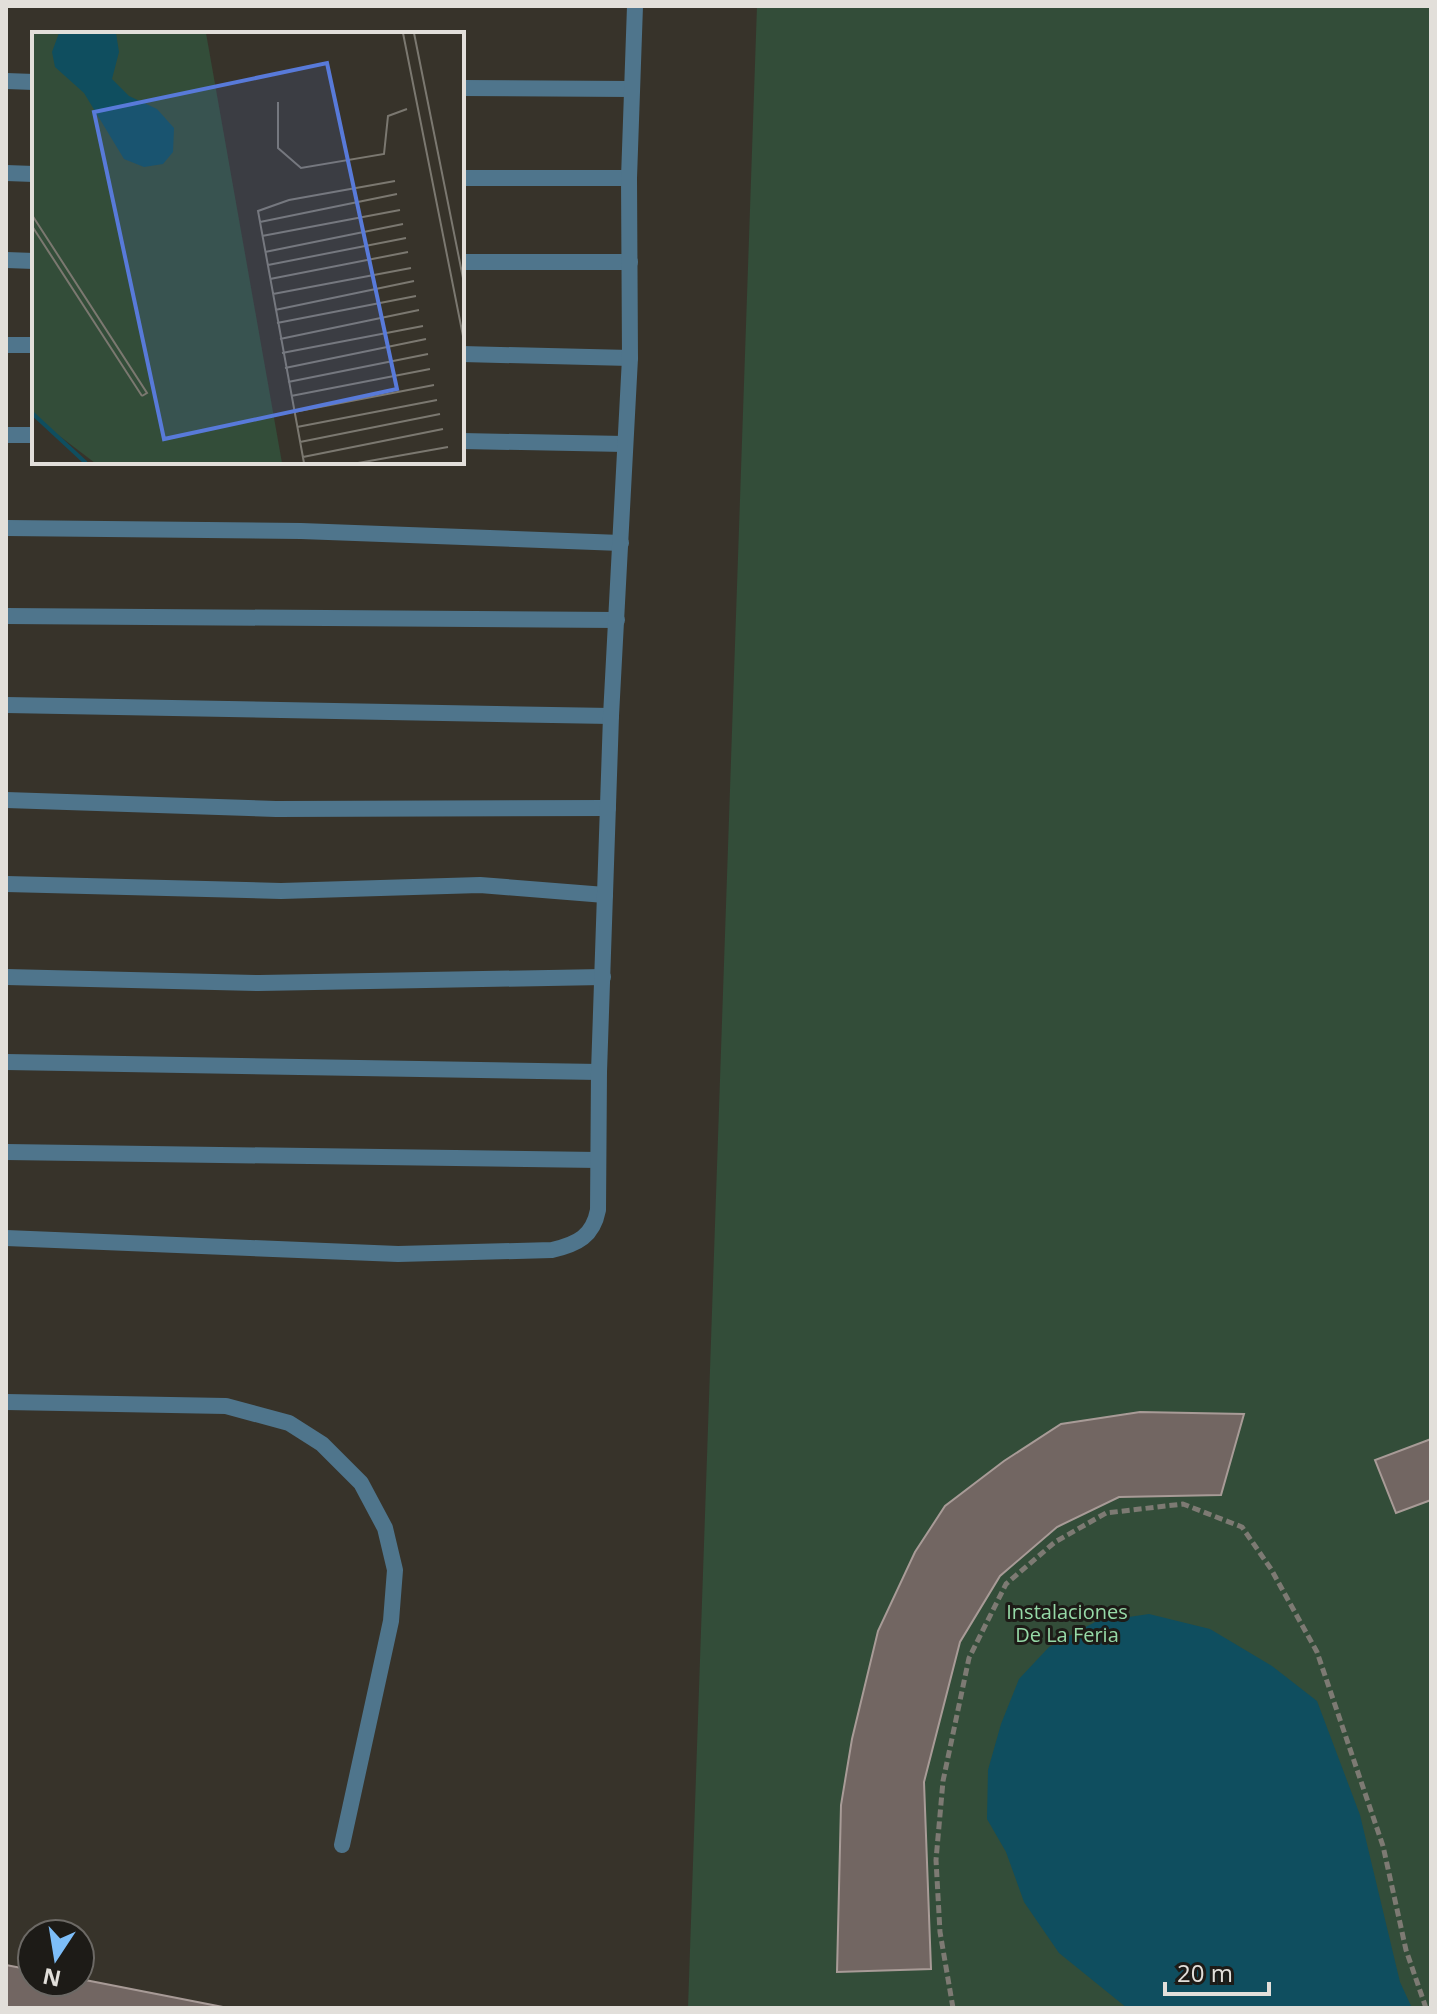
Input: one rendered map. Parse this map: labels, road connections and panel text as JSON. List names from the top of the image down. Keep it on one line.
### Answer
{"parks":["Instalaciones De La Feria"],"scale_bar":"20 m","north":"bottom"}
